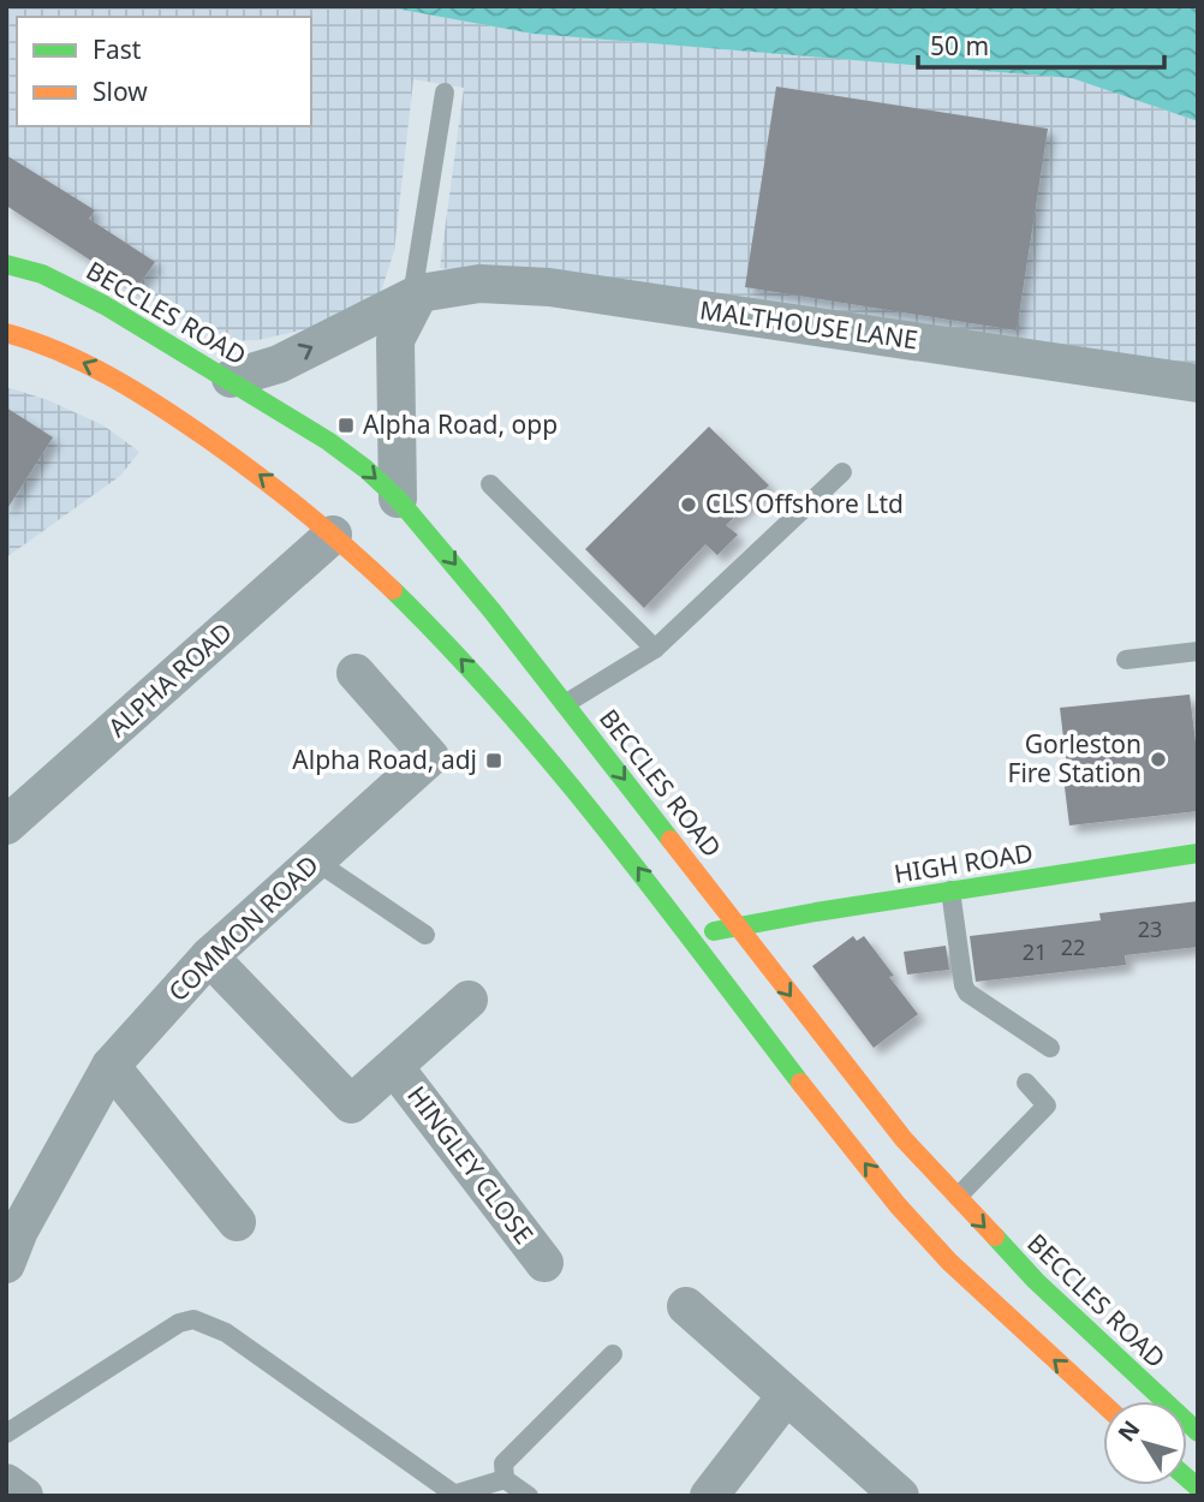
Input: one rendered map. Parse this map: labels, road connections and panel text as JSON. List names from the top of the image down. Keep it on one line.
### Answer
{"streets":{"street":["BECCLES ROAD","MALTHOUSE LANE","ALPHA ROAD","HIGH ROAD","COMMON ROAD","HINGLEY CLOSE"]},"crossings":[["BECCLES ROAD","MALTHOUSE LANE"],["BECCLES ROAD","HIGH ROAD"],["COMMON ROAD","HINGLEY CLOSE"]],"places":{"transit":["Alpha Road, opp","Alpha Road, adj"],"other":["CLS Offshore Ltd","Gorleston Fire Station"]},"house_numbers":["23","22","21"],"legend":["Fast","Slow"],"scale_bar":"50 m","north":"top left"}
